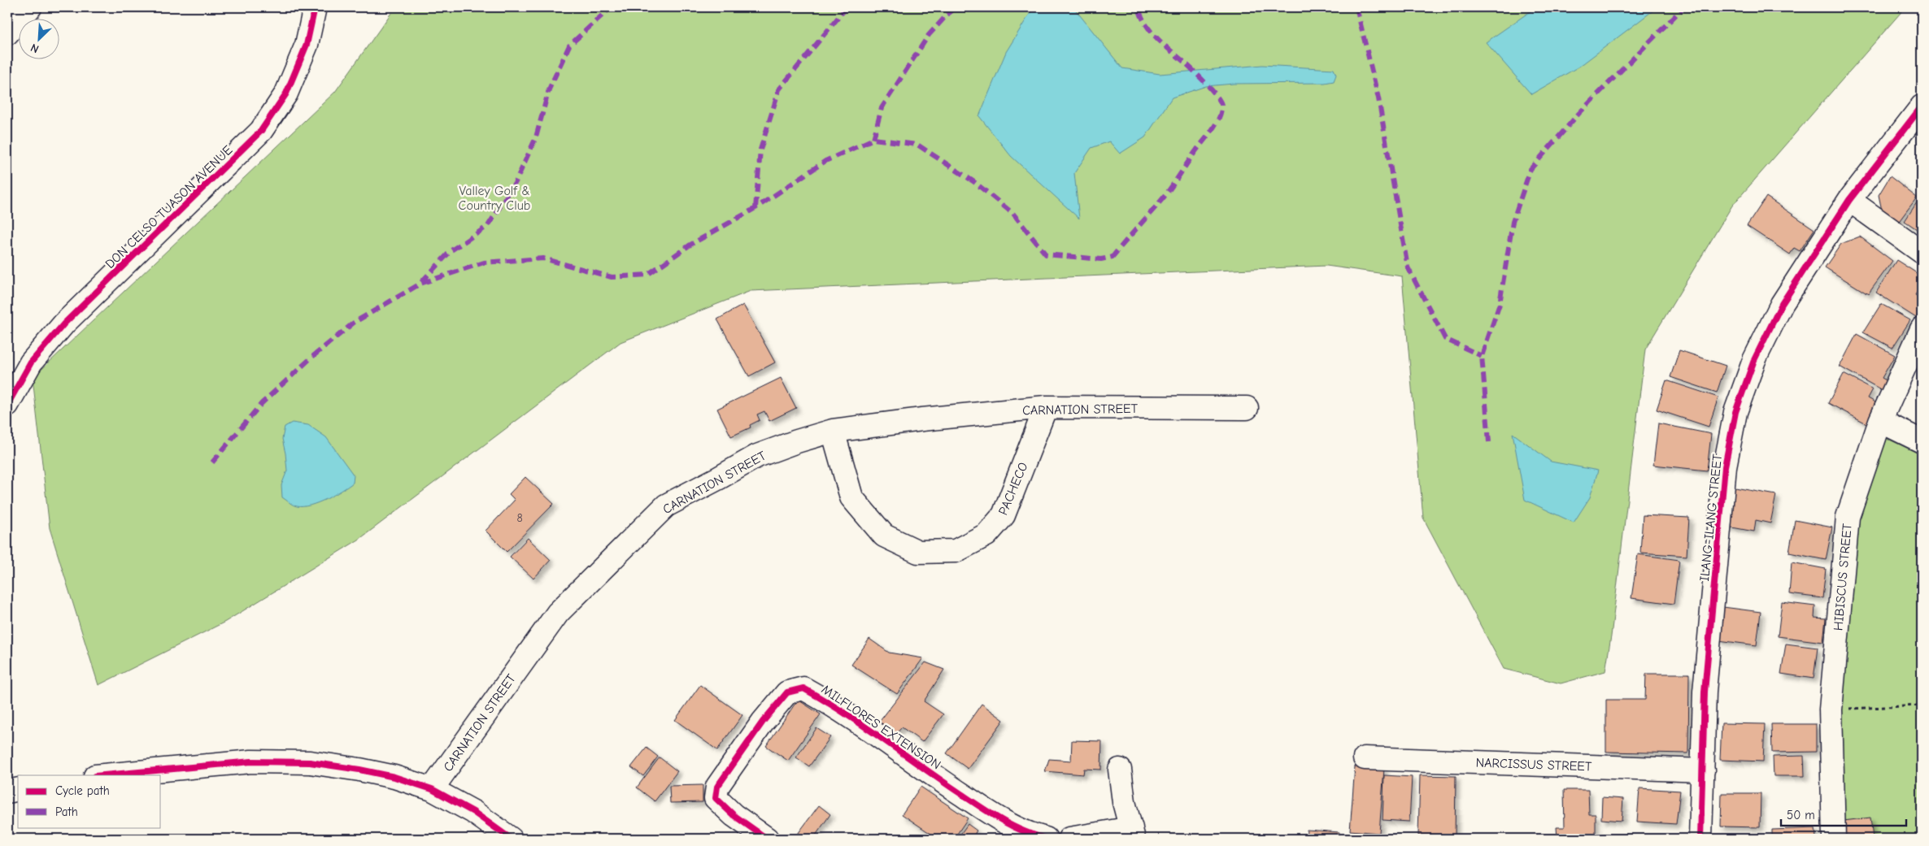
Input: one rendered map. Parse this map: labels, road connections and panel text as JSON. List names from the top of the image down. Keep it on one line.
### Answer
{"streets":{"street":["DON CELSO TUASON AVENUE","CARNATION STREET","PACHECO","ILANG-ILANG STREET","HIBISCUS STREET","MILFLORES EXTENSION","NARCISSUS STREET"]},"crossings":[["CARNATION STREET","PACHECO"],["ILANG-ILANG STREET","NARCISSUS STREET"]],"parks":["Valley Golf & Country Club"],"house_numbers":["8"],"legend":["Cycle path","Path"],"scale_bar":"50 m","north":"bottom left"}
